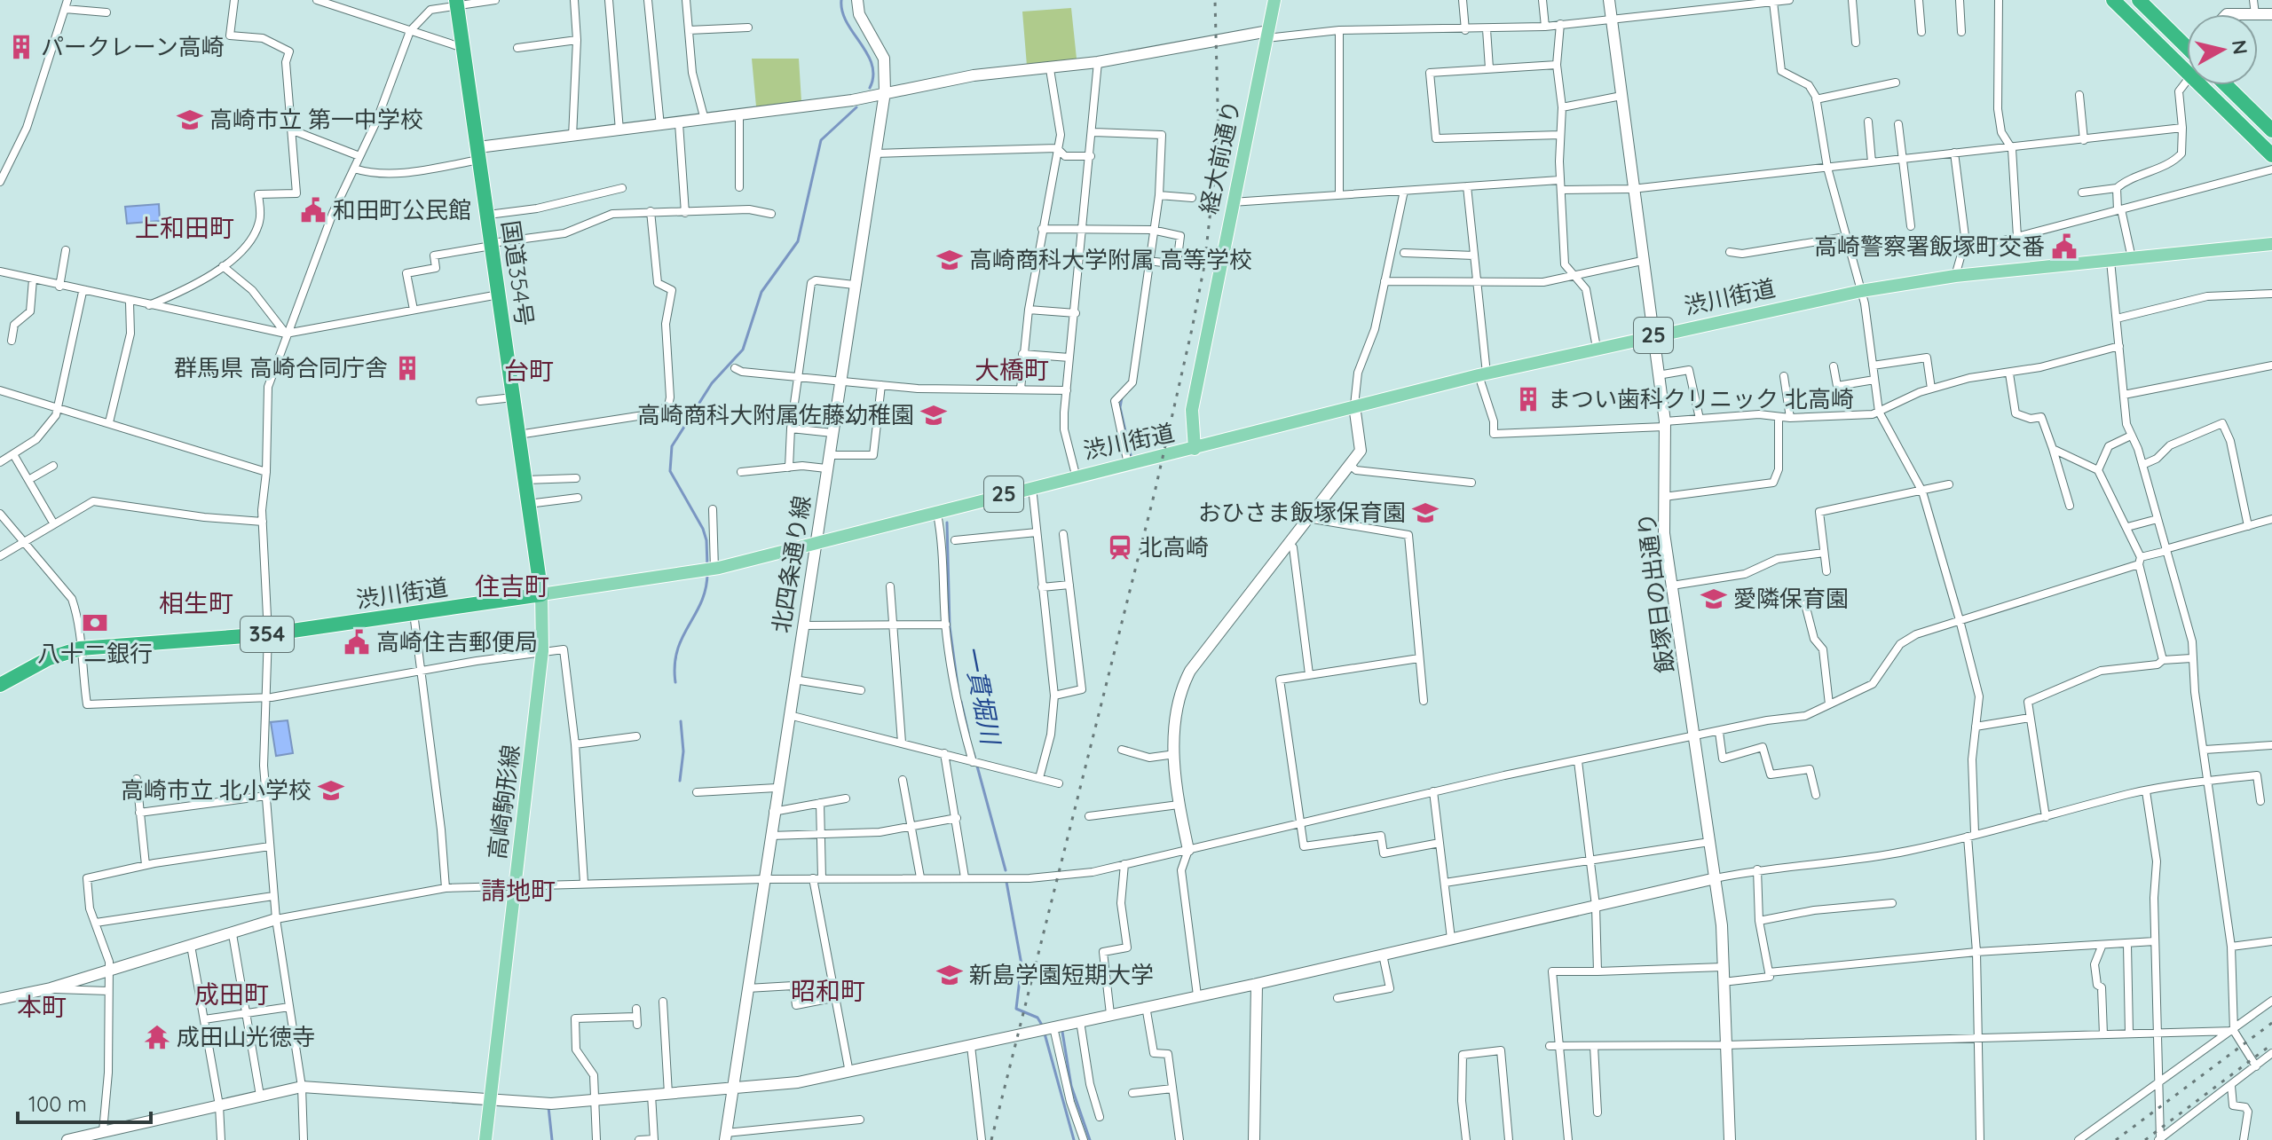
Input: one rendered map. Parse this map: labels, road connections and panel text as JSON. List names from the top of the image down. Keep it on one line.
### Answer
{"streets":{"highway":["国道354号","渋川街道","354"],"main road":["経大前通り","25","高崎駒形線"],"street":["北四条通り線","飯塚日の出通り"]},"crossings":[["経大前通り","渋川街道"],["国道354号","渋川街道"],["国道354号","高崎駒形線"],["渋川街道","北四条通り線"],["渋川街道","飯塚日の出通り"],["渋川街道","高崎駒形線"]],"districts":["上和田町","大橋町","台町","住吉町","相生町","請地町","昭和町","成田町","本町"],"water":["一貫堀川"],"places":{"building":["パークレーン高崎","群馬県 高崎合同庁舎","まつい歯科クリニック 北高崎"],"school or university":["高崎市立 第一中学校","高崎商科大学附属 高等学校","高崎商科大附属佐藤幼稚園","おひさま飯塚保育園","愛隣保育園","高崎市立 北小学校","新島学園短期大学"],"public building":["和田町公民館","高崎警察署飯塚町交番","高崎住吉郵便局"],"station":["北高崎"],"bank":["八十二銀行"],"temple":["成田山光徳寺"]},"scale_bar":"100 m","north":"right"}
